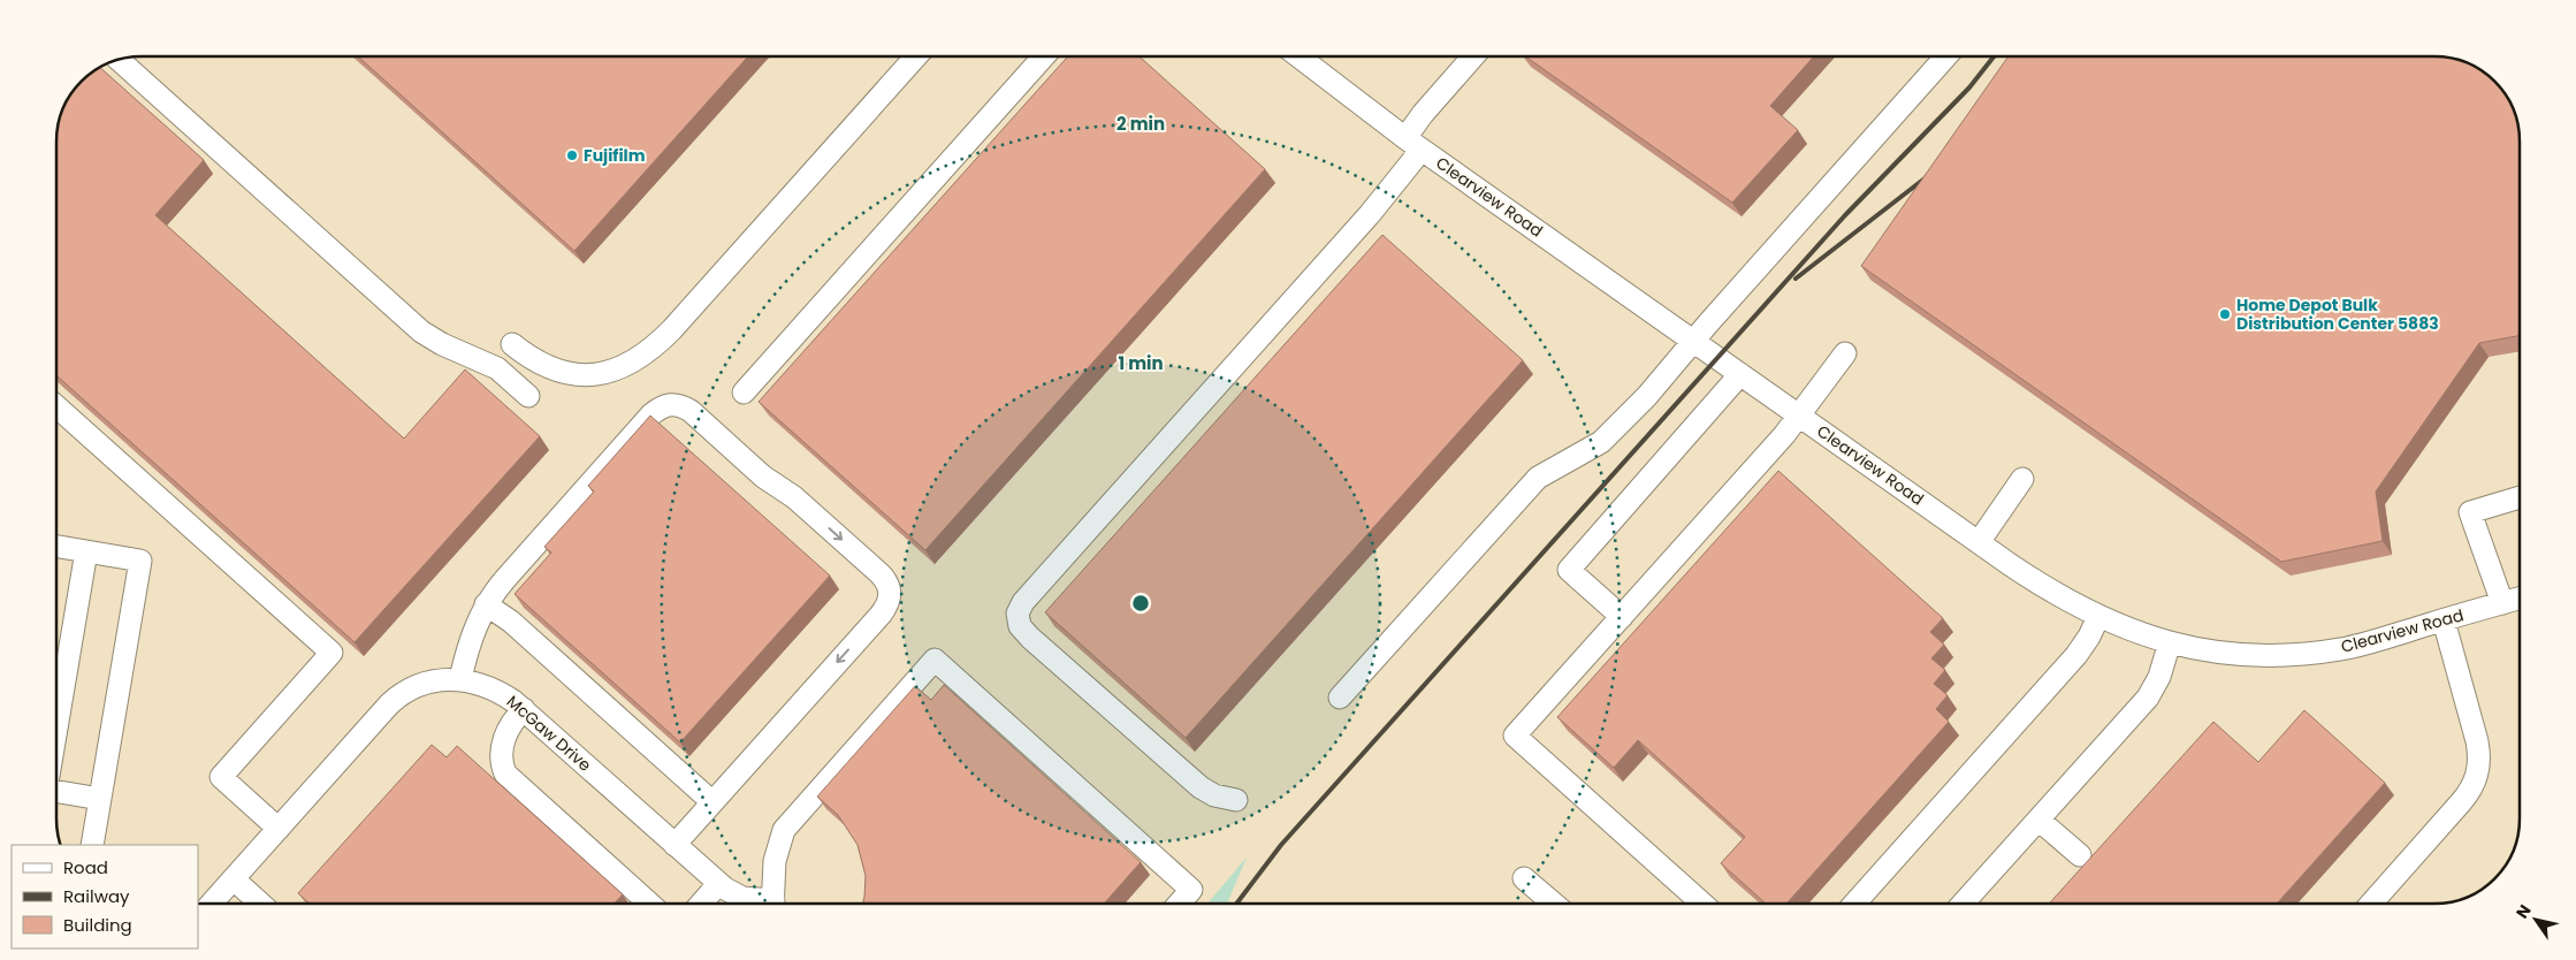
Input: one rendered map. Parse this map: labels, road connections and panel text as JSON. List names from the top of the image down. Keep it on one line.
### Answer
{"streets":{"street":["Clearview Road","McGaw Drive"]},"places":["Fujifilm","Home Depot Bulk Distribution Center 5883"],"legend":["Road","Railway","Building"],"north":"top left","rings":["2 min","1 min"]}
